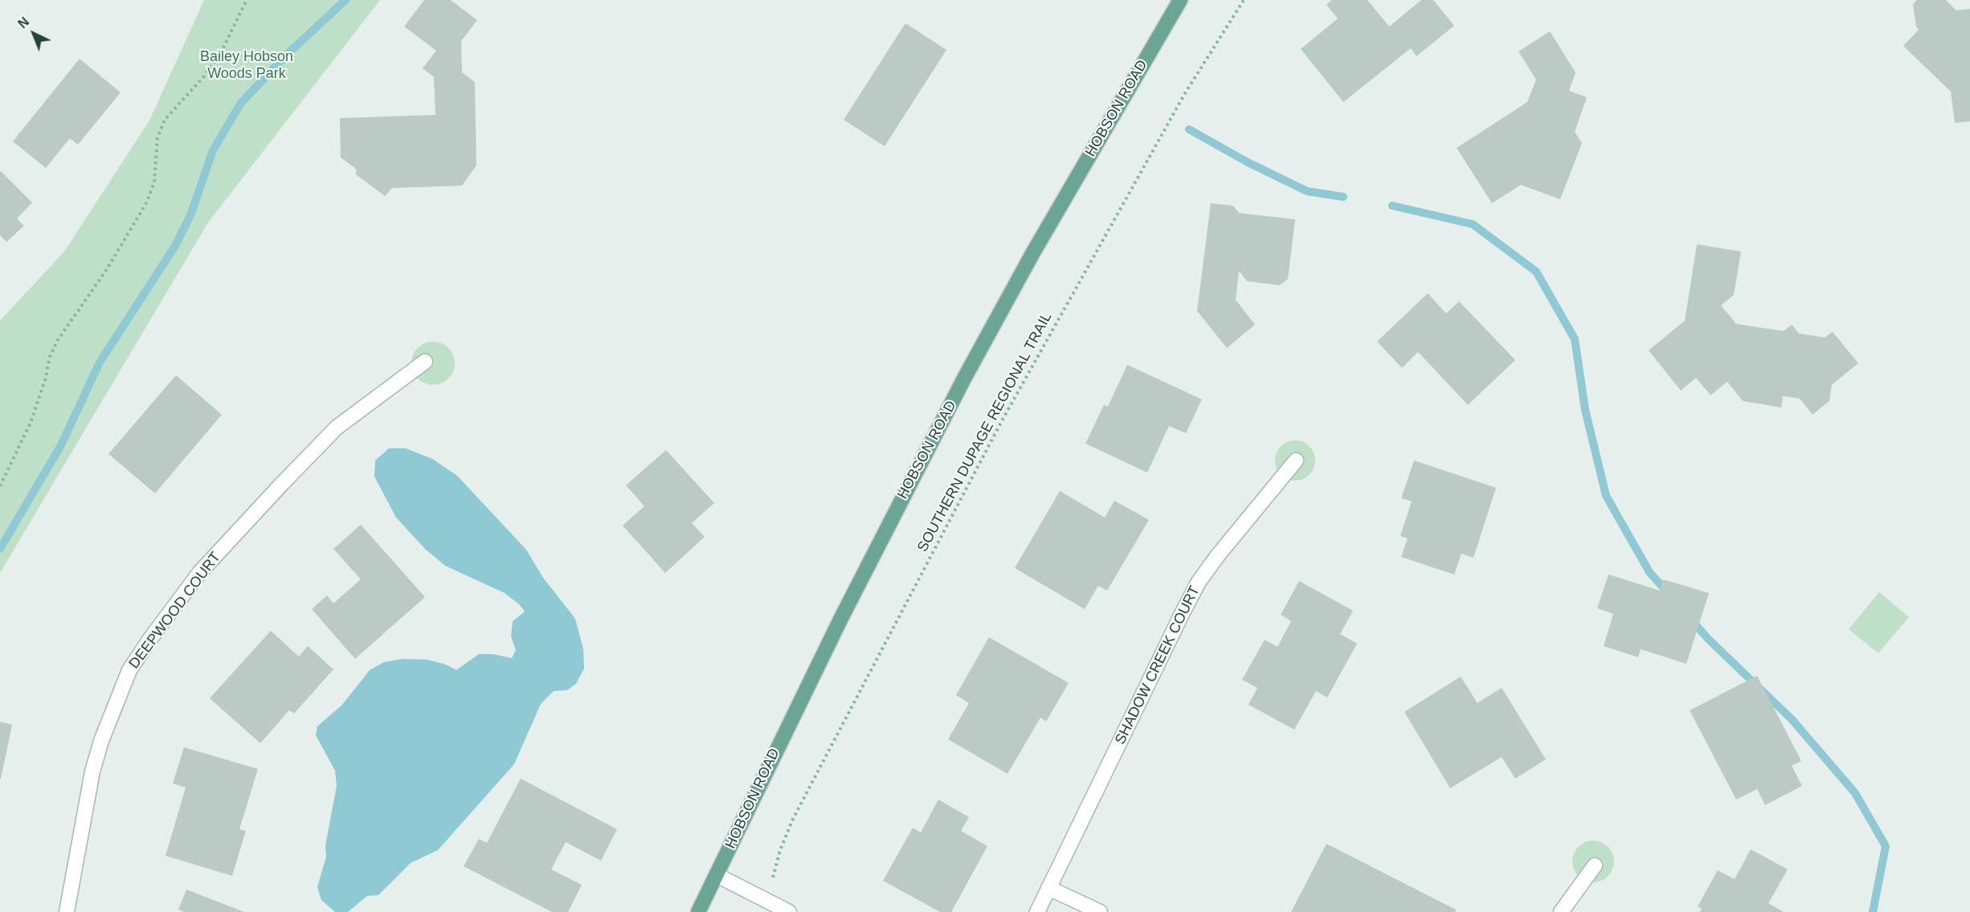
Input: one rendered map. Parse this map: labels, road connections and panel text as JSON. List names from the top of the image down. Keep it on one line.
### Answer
{"streets":{"main road":["HOBSON ROAD"],"street":["DEEPWOOD COURT","SHADOW CREEK COURT"],"path":["SOUTHERN DUPAGE REGIONAL TRAIL"]},"parks":["Bailey Hobson Woods Park"],"north":"top left"}
